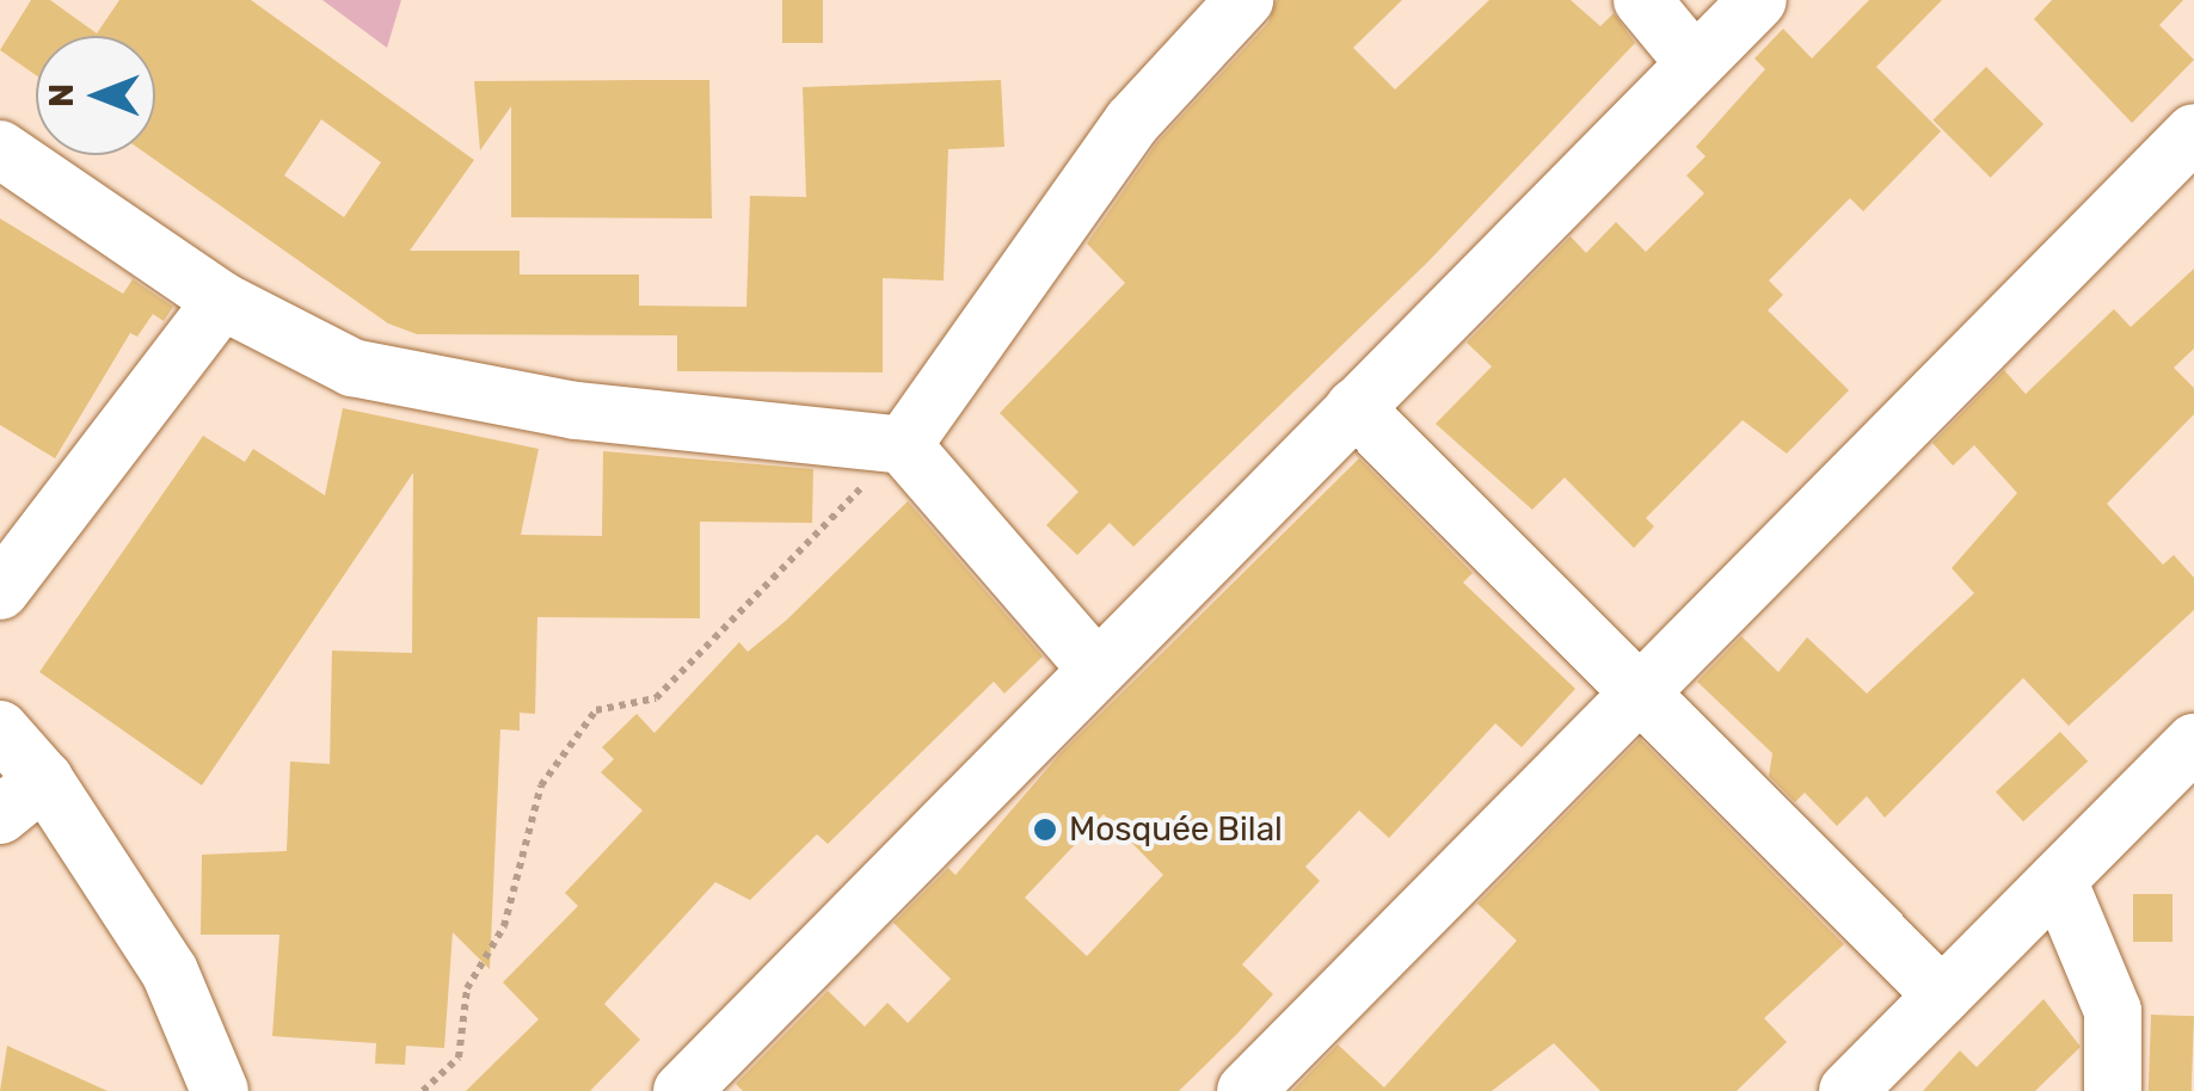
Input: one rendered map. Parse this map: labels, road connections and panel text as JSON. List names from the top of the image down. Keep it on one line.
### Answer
{"places":["Mosquée Bilal"],"north":"left"}
